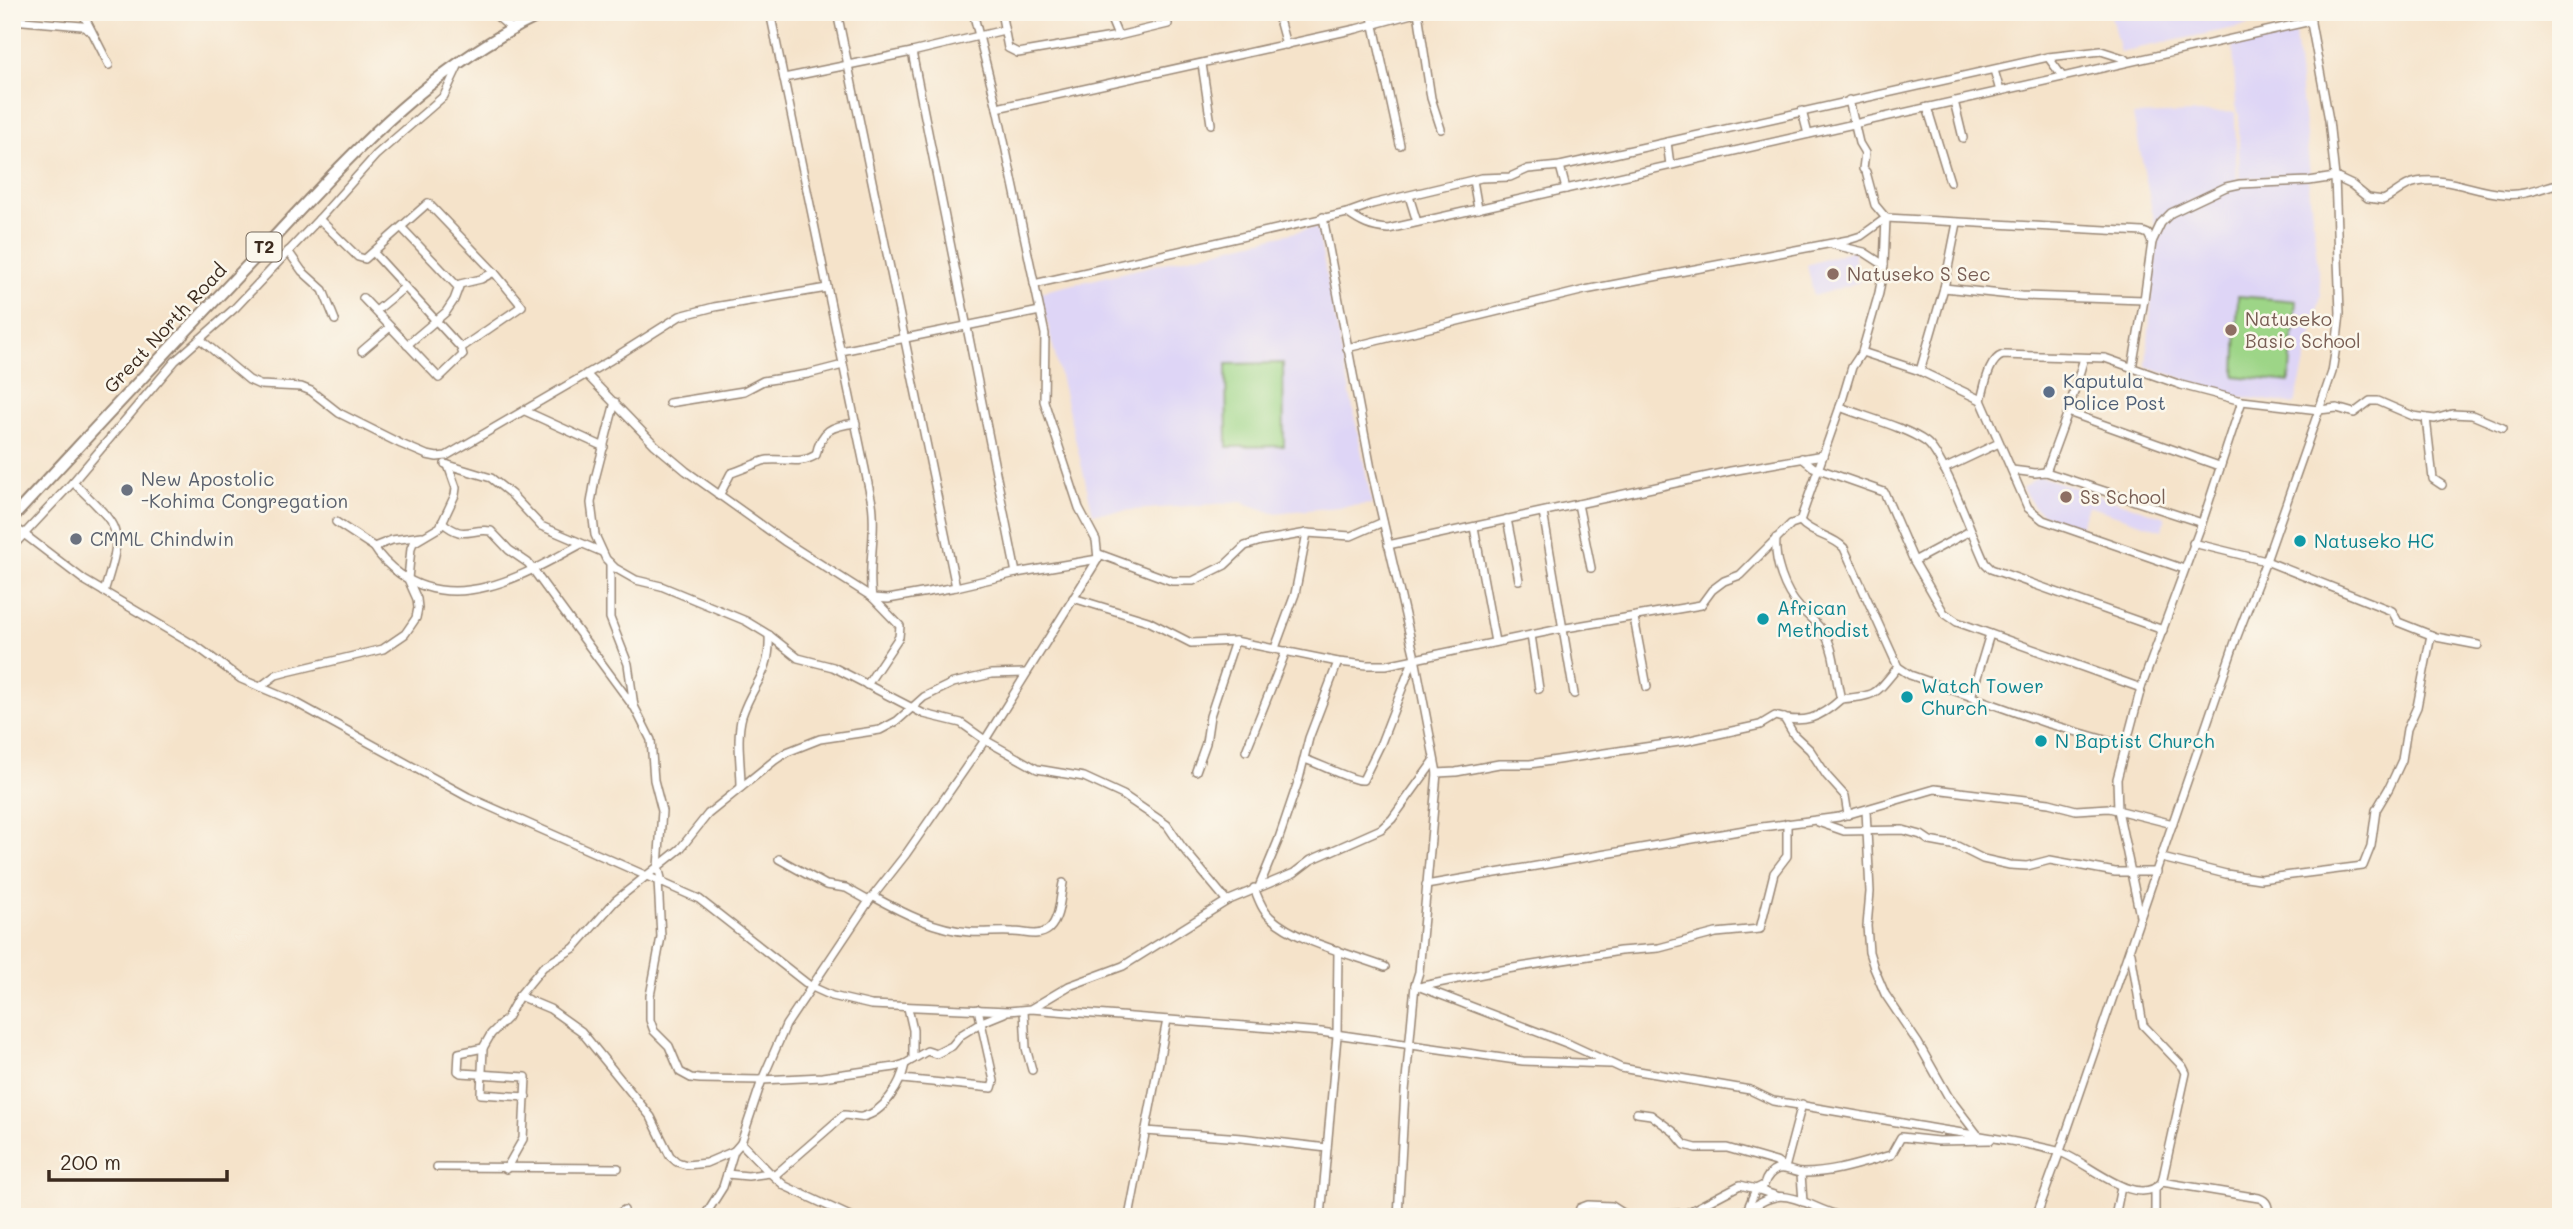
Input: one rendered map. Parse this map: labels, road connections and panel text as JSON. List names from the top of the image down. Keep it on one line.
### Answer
{"streets":{"highway":["T2","Great North Road"]},"places":["Natuseko S Sec","Natuseko Basic School","Kaputula Police Post","New Apostolic -Kohima Congregation","Ss School","CMML Chindwin","Natuseko HC","African Methodist","Watch Tower Church","N Baptist Church"],"scale_bar":"200 m"}
